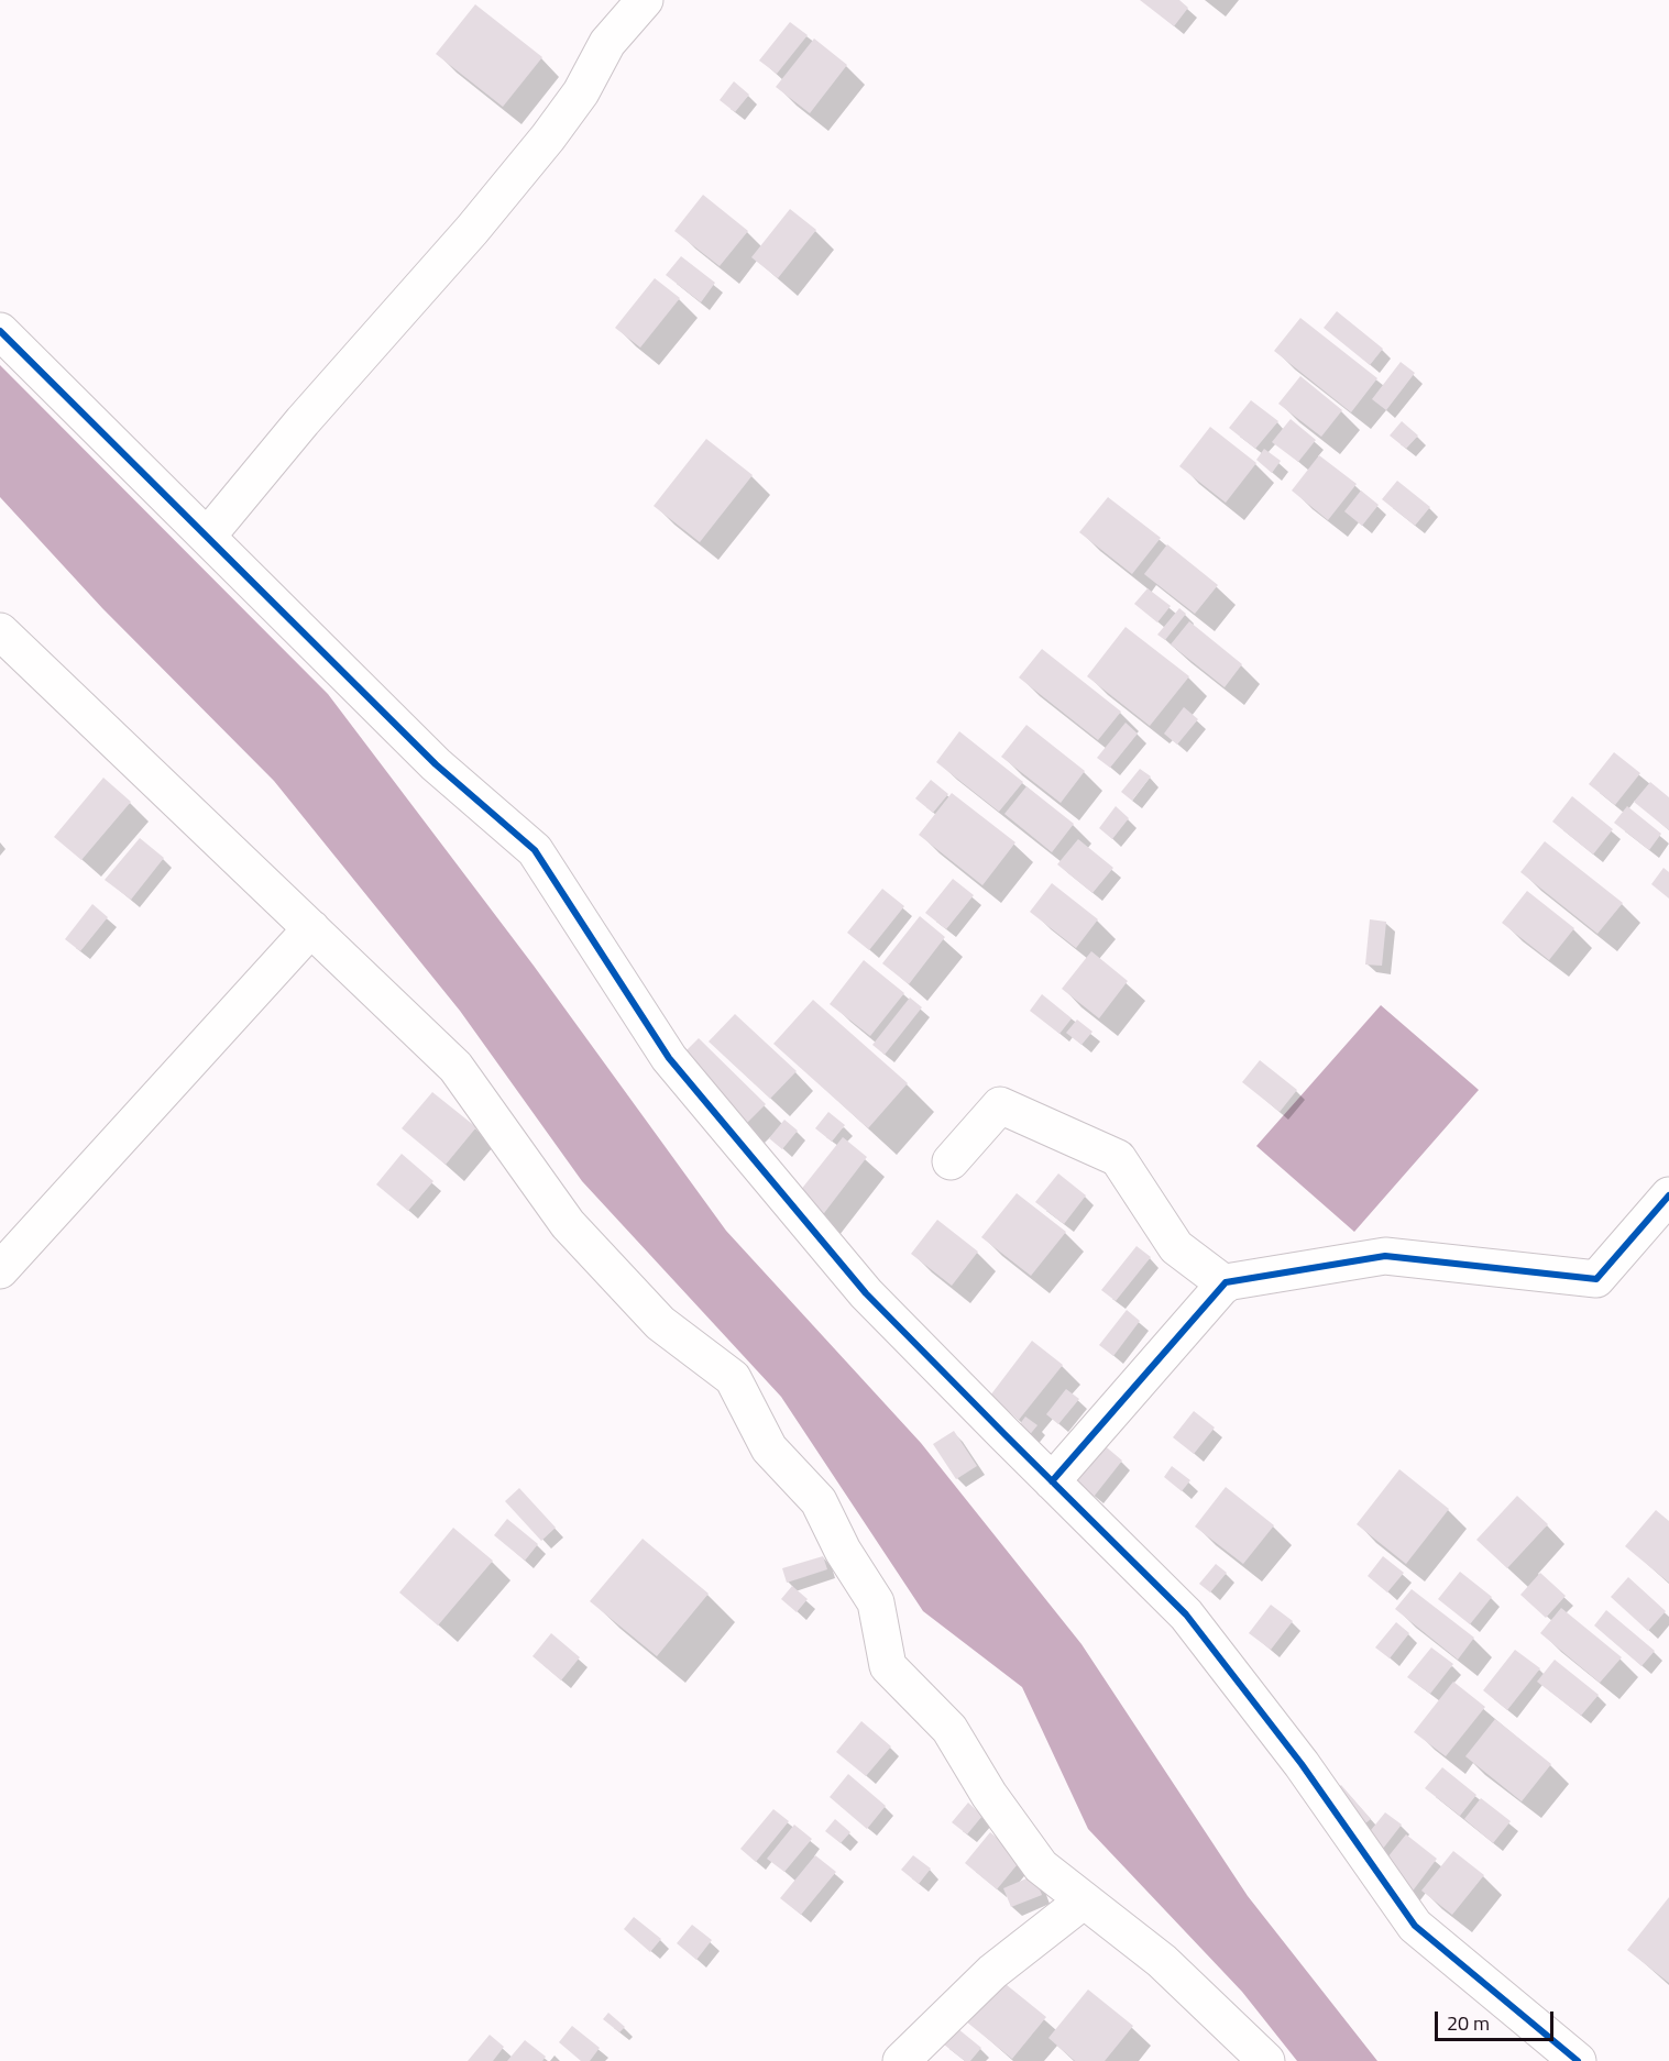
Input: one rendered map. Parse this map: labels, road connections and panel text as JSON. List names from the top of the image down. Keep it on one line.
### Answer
{"scale_bar":"20 m"}
